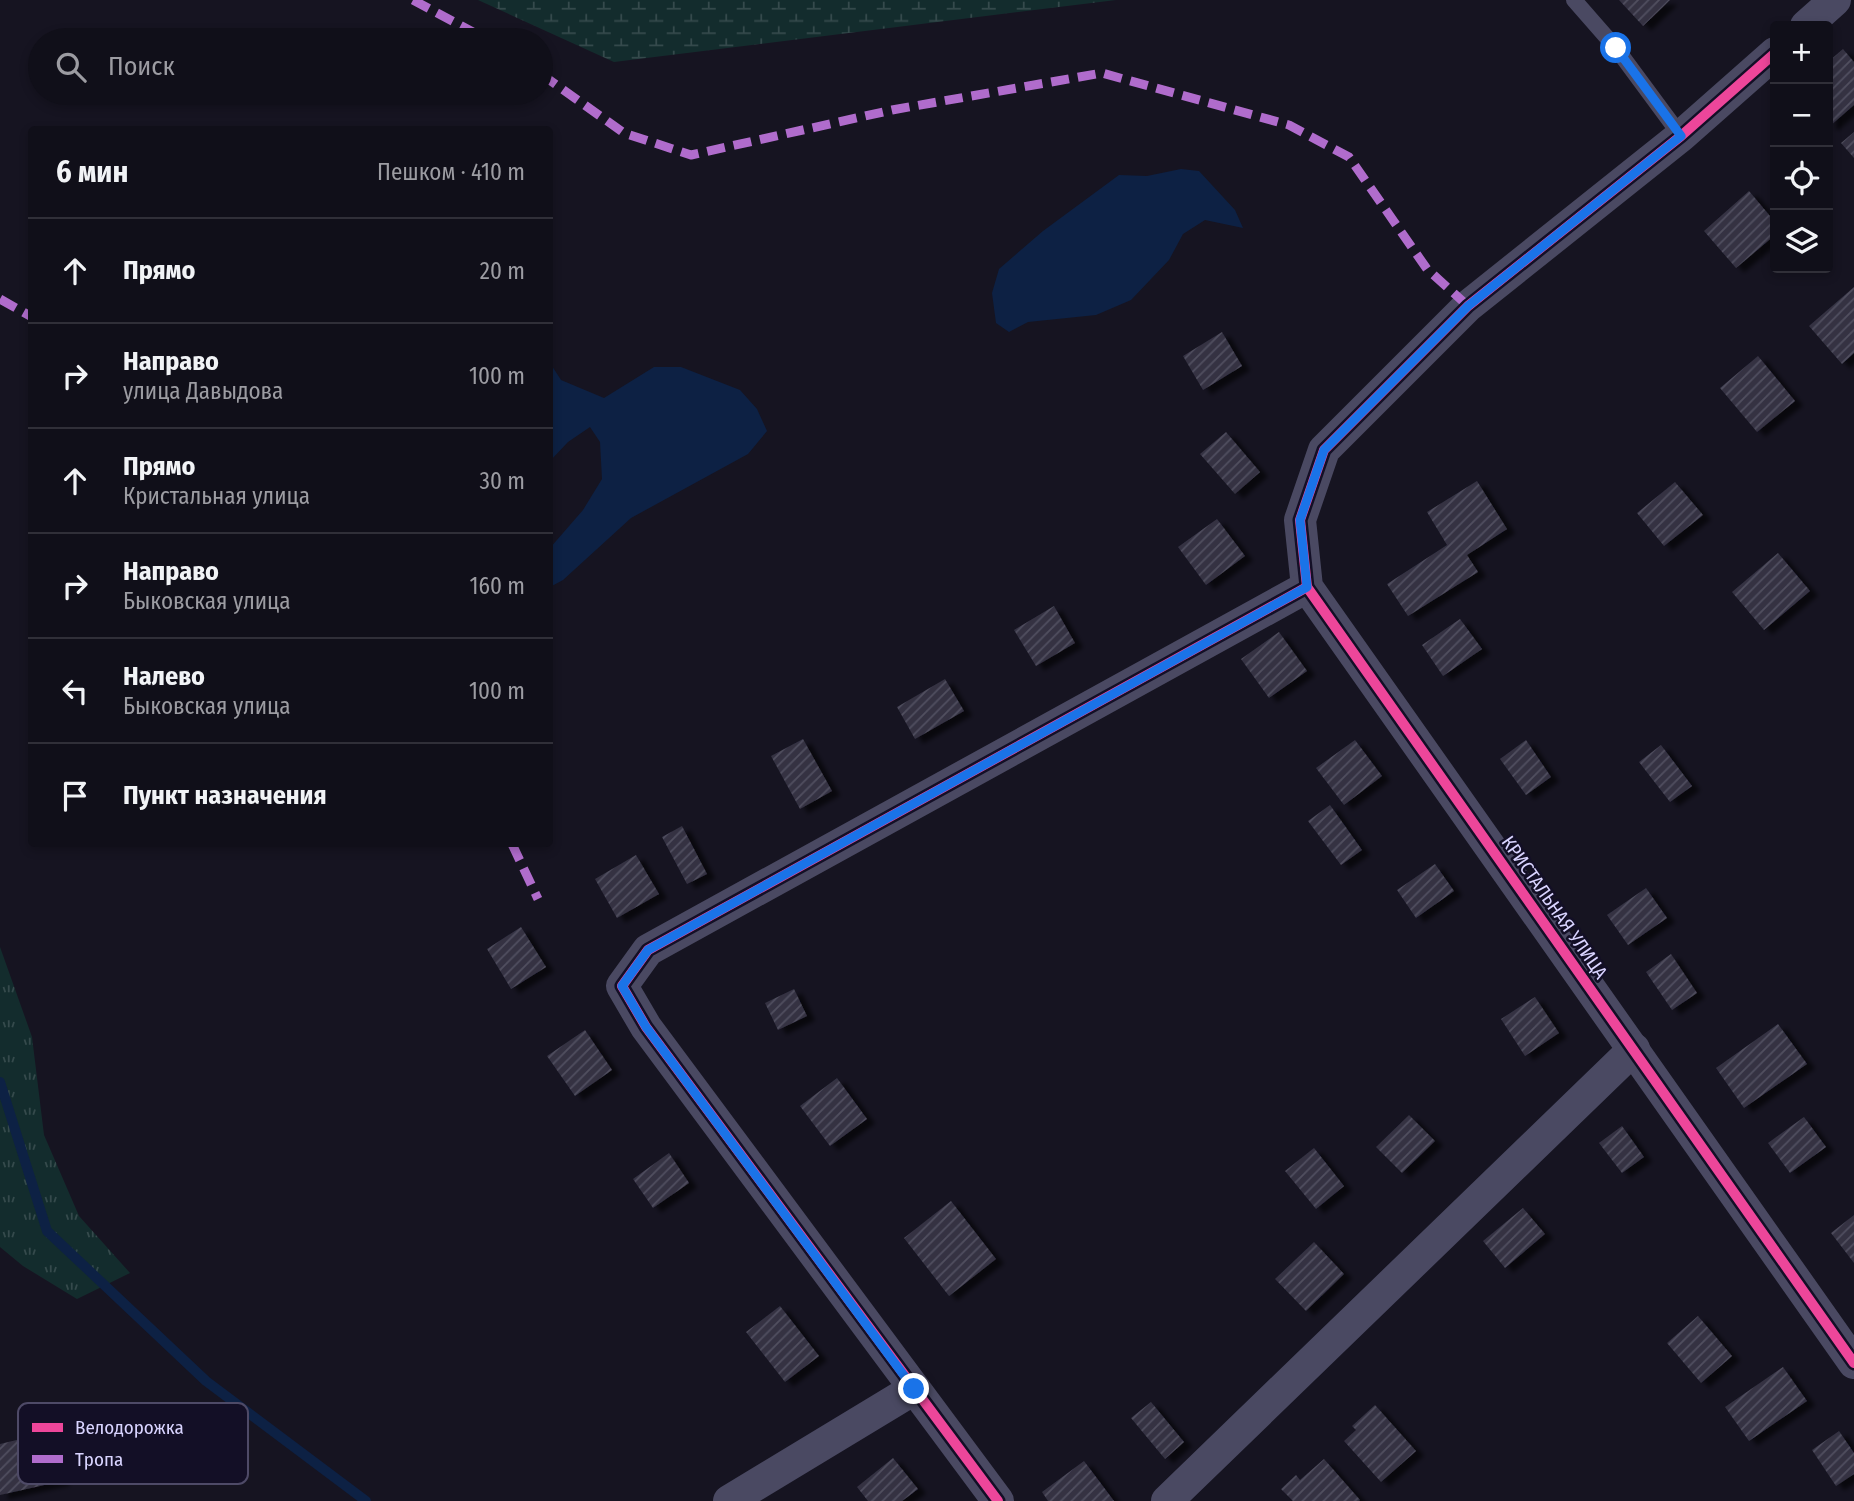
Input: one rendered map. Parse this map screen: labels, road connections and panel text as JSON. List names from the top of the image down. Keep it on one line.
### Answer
{"streets":{"street":["КРИСТАЛЬНАЯ УЛИЦА"]},"legend":["Велодорожка","Тропа"],"page":{"map_buttons":["+","−"],"search":"Поиск","heading":["6 мин","Пешком · 410 m"],"list":[["Прямо","20 m"],["Направо","улица Давыдова","100 m"],["Прямо","Кристальная улица","30 m"],["Направо","Быковская улица","160 m"],["Налево","Быковская улица","100 m"],"Пункт назначения"]}}
